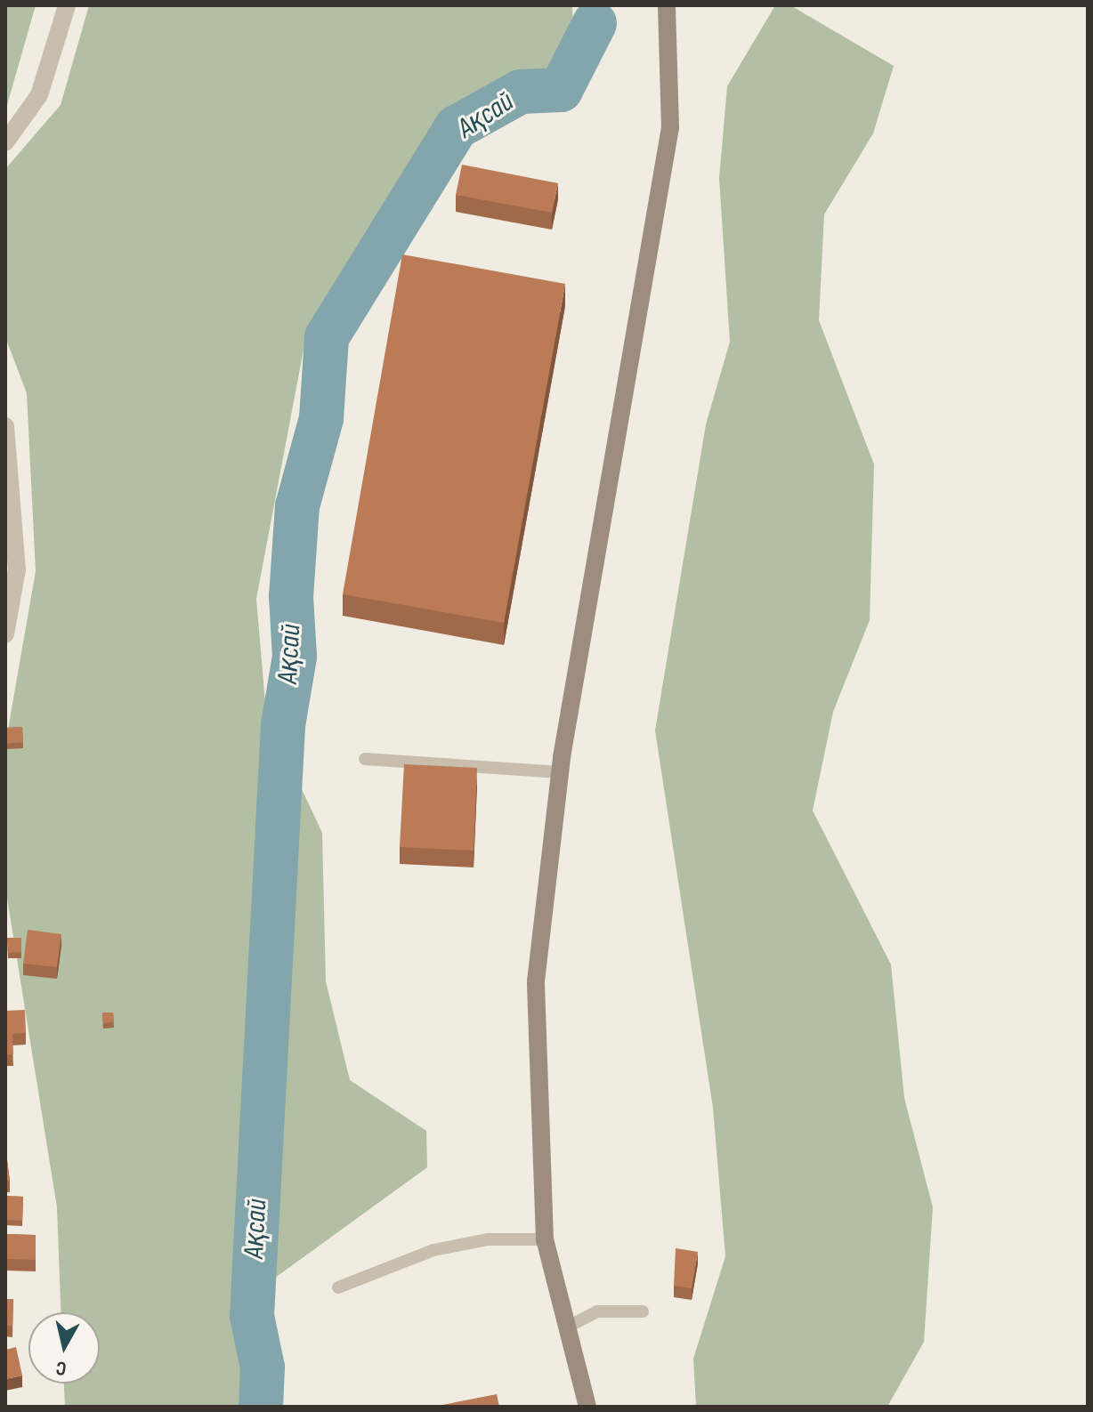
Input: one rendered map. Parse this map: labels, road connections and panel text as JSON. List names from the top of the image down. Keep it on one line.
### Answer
{"water":["Ақсай"],"north":"bottom"}
